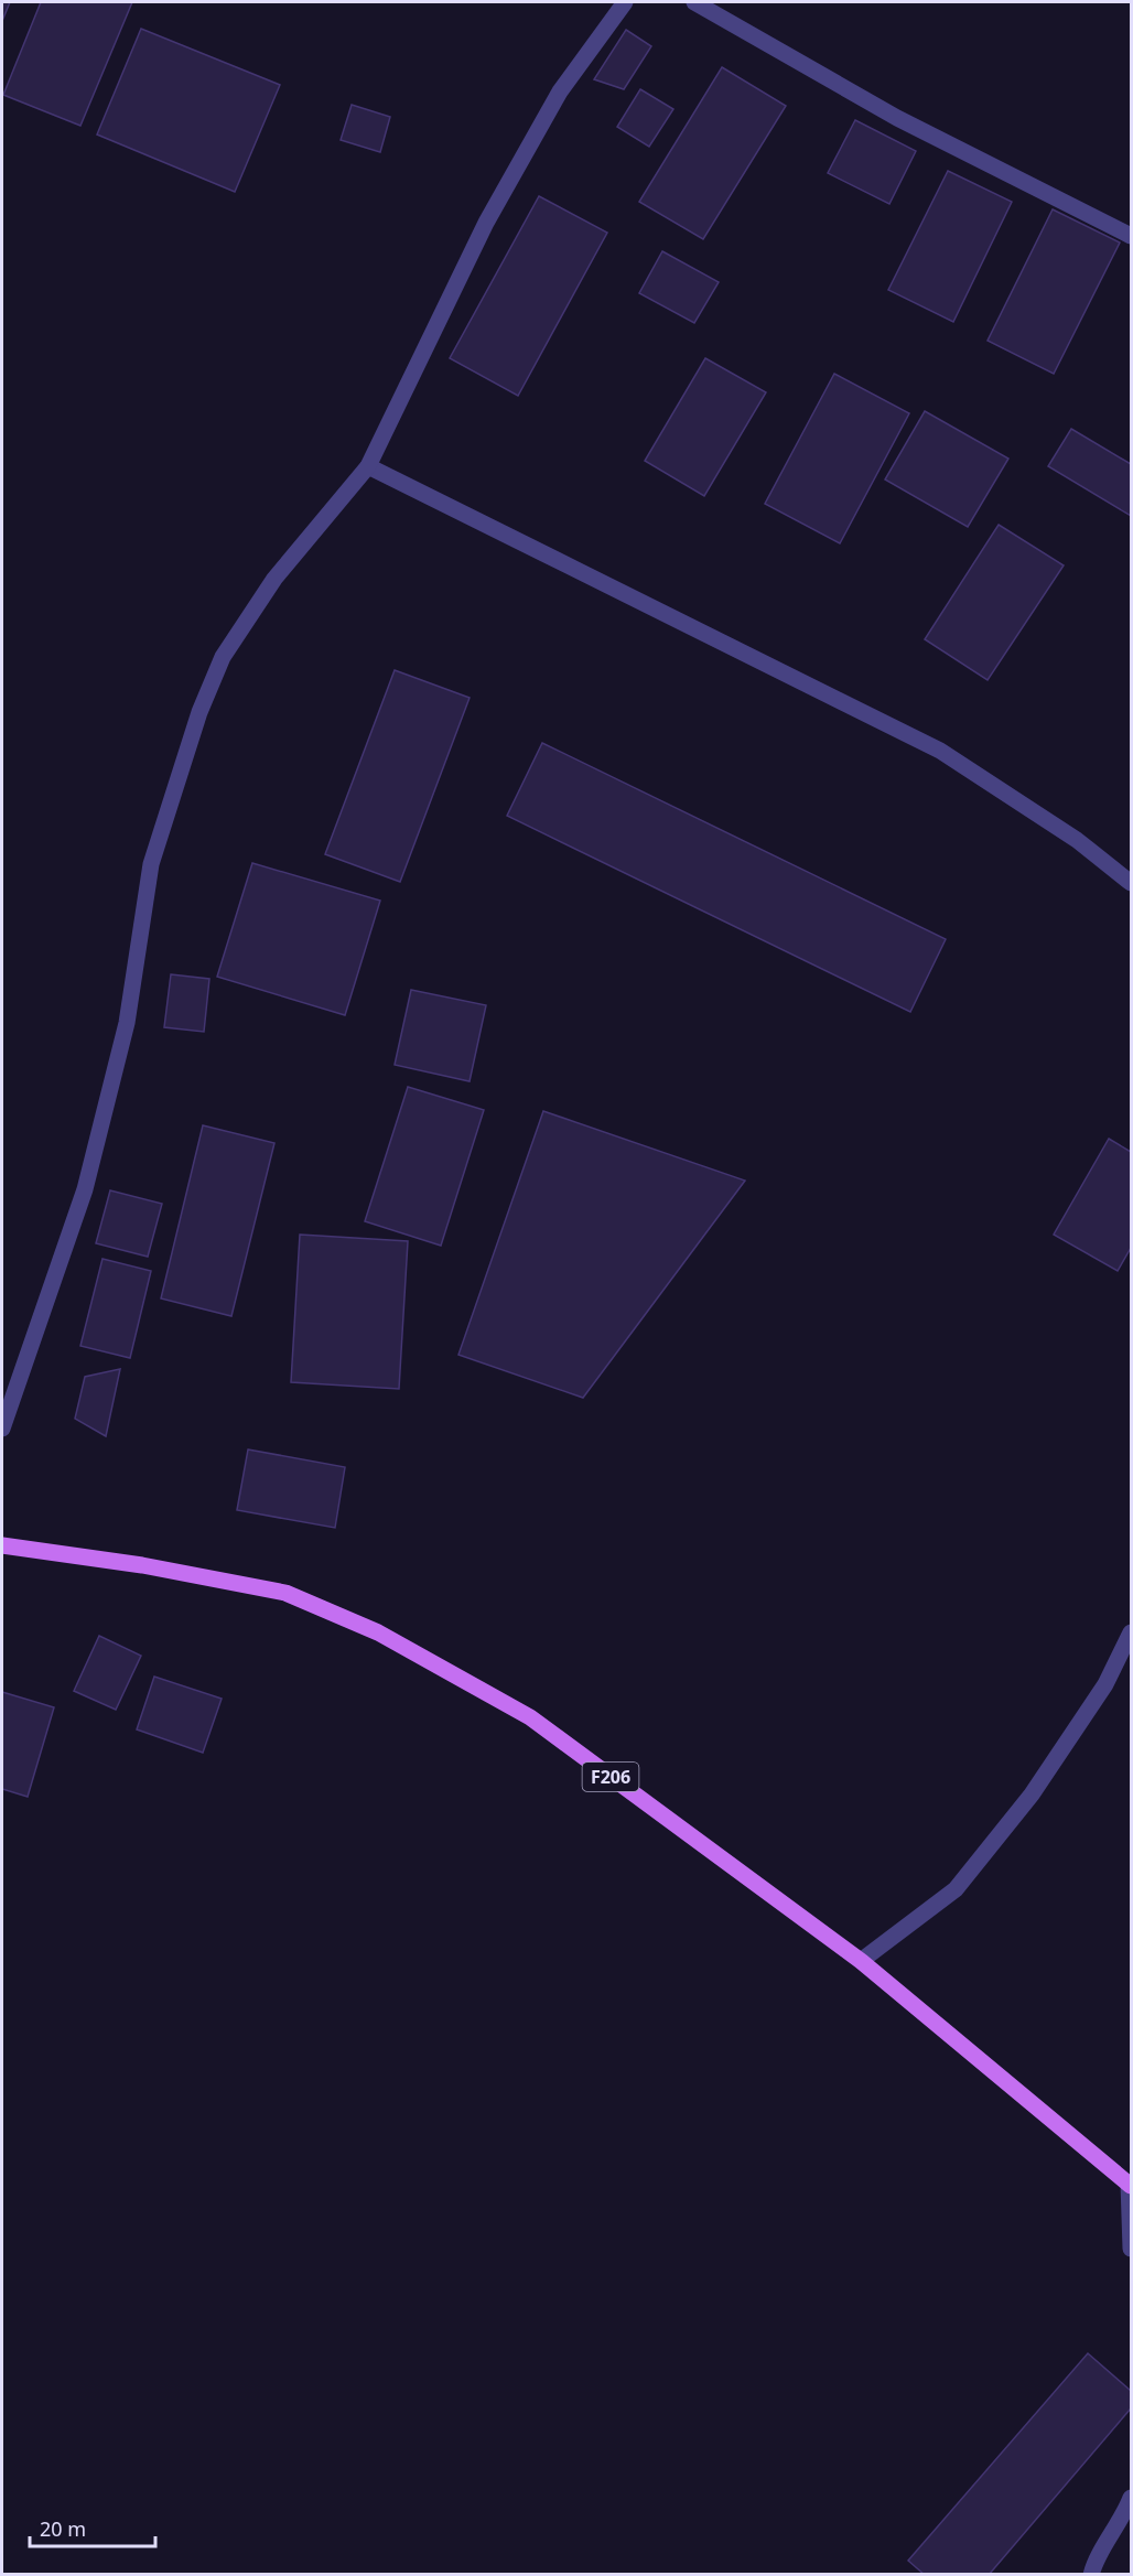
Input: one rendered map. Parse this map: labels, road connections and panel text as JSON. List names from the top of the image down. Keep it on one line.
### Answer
{"streets":{"main road":["F206"]},"scale_bar":"20 m"}
